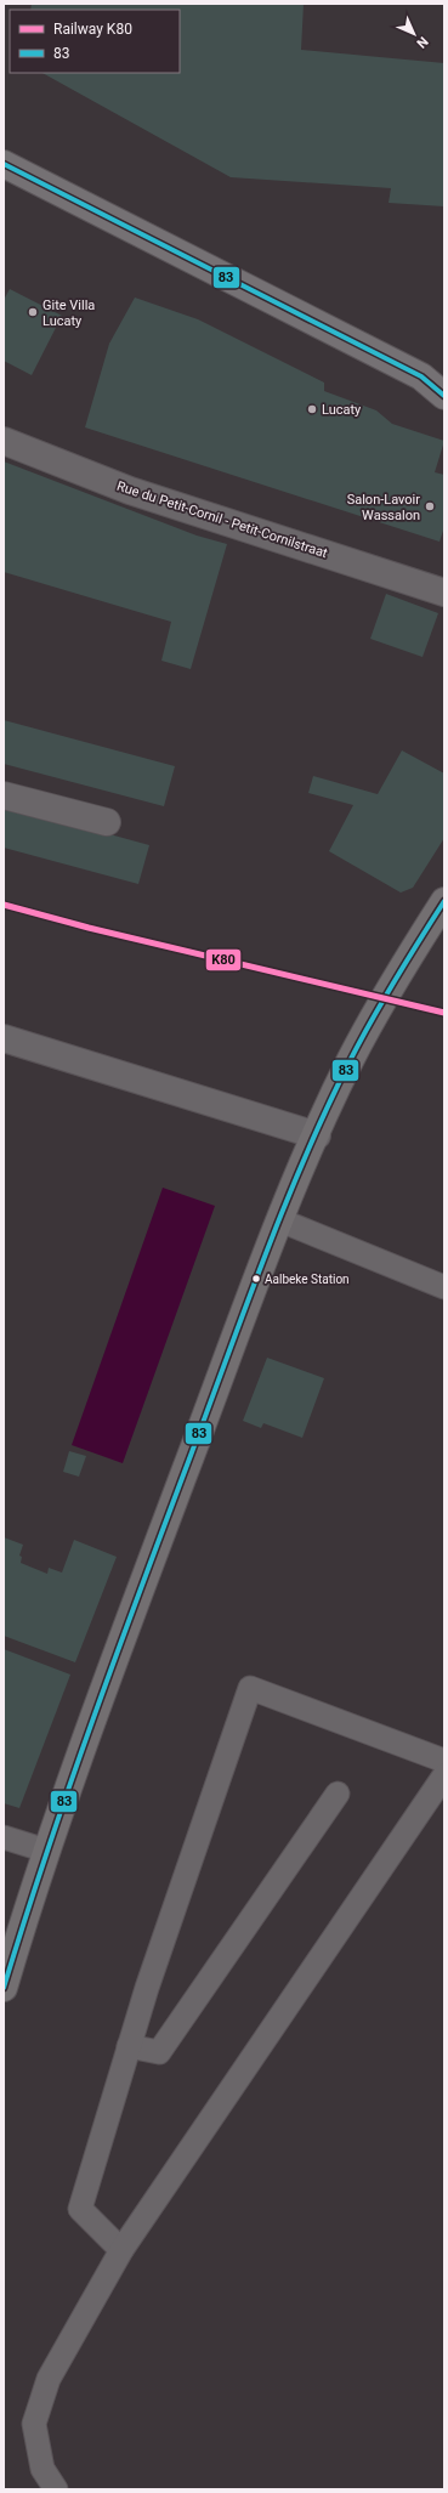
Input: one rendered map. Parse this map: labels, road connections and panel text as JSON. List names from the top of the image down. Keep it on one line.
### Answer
{"streets":{"street":["Rue du Petit-Cornil - Petit-Cornilstraat"]},"places":["Gite Villa Lucaty","Lucaty","Salon-Lavoir Wassalon","Aalbeke Station"],"lines":["transit line 83","rail line K80"],"legend":["Railway K80","83"],"north":"bottom right"}
